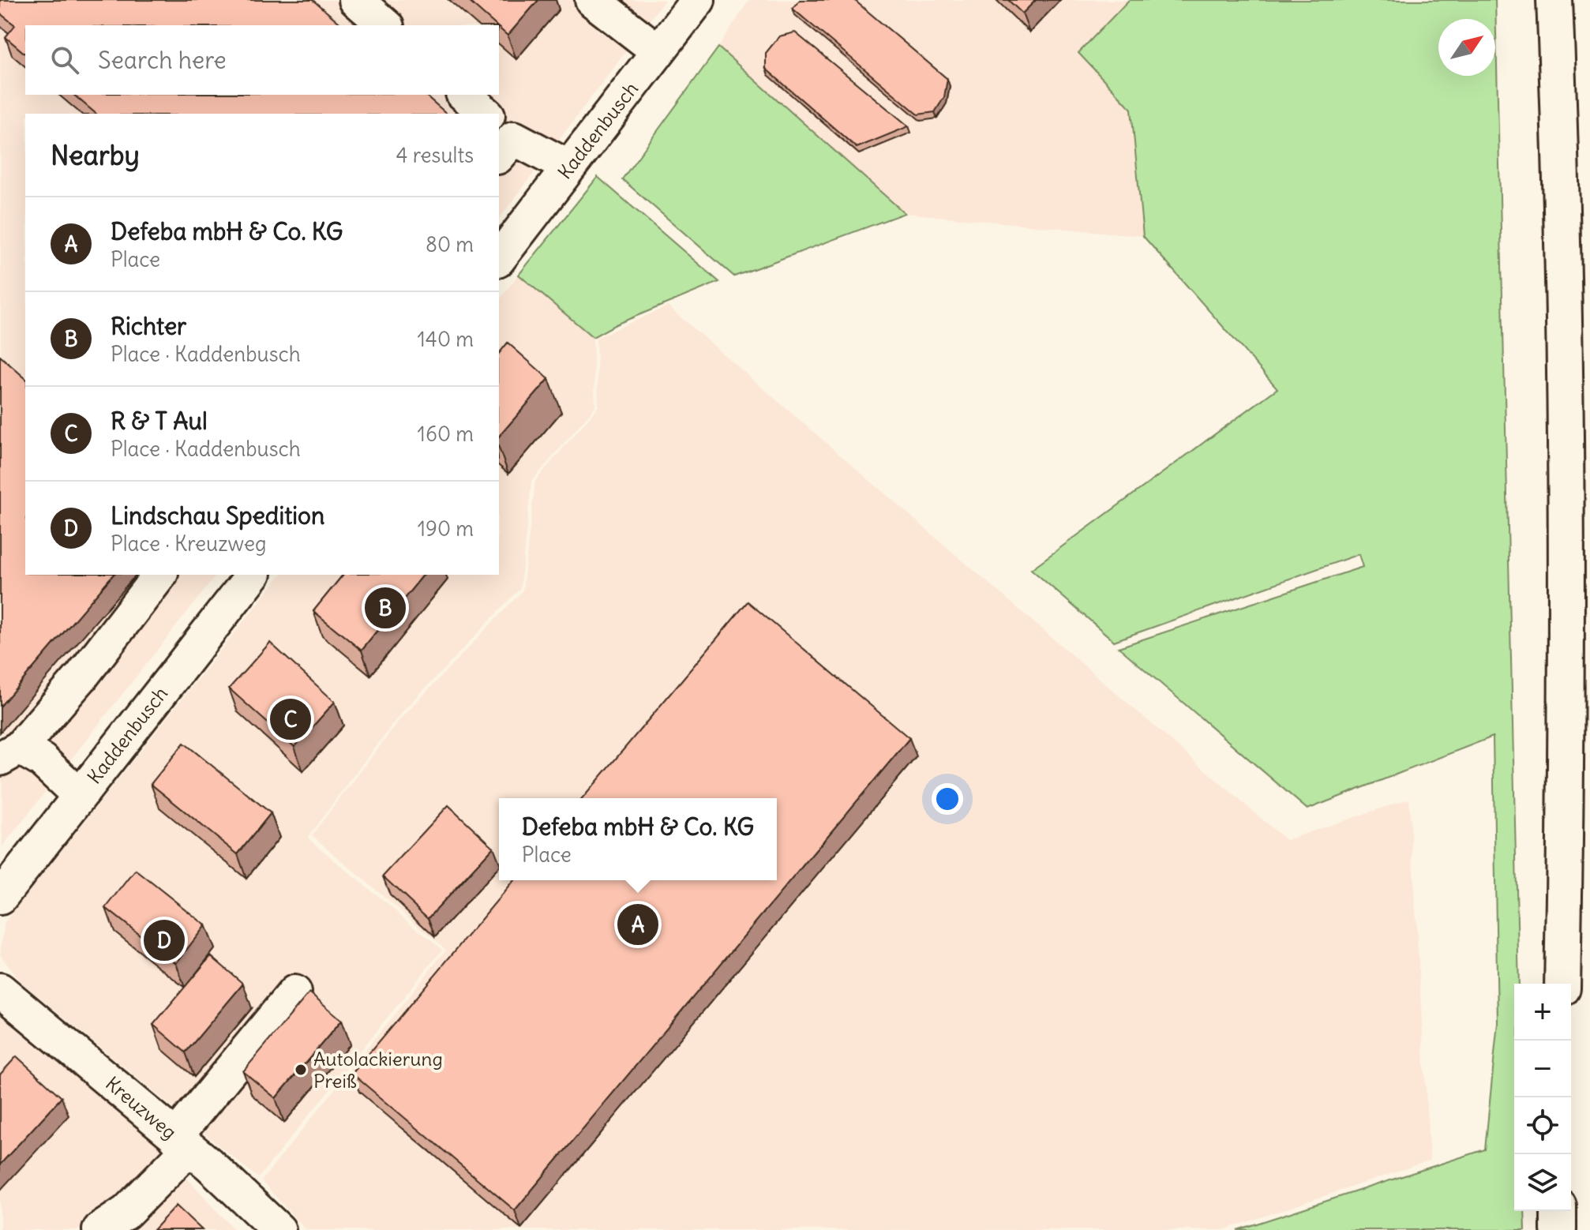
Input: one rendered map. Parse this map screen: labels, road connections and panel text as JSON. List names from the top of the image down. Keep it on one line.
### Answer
{"streets":{"street":["Kaddenbusch","Kreuzweg"]},"places":["Autolackierung Preiß"],"north":"top right","page":{"search":"Search here","heading":["Nearby","4 results"],"list":[{"mark":"A","name":"Defeba mbH & Co. KG","note":"Place","value":"80 m"},{"mark":"B","name":"Richter","note":"Place · Kaddenbusch","value":"140 m"},{"mark":"C","name":"R & T Aul","note":"Place · Kaddenbusch","value":"160 m"},{"mark":"D","name":"Lindschau Spedition","note":"Place · Kreuzweg","value":"190 m"}],"pins":["B","C","A","D"],"popup":["Defeba mbH & Co. KG","Place"],"map_buttons":["+","−"]}}
